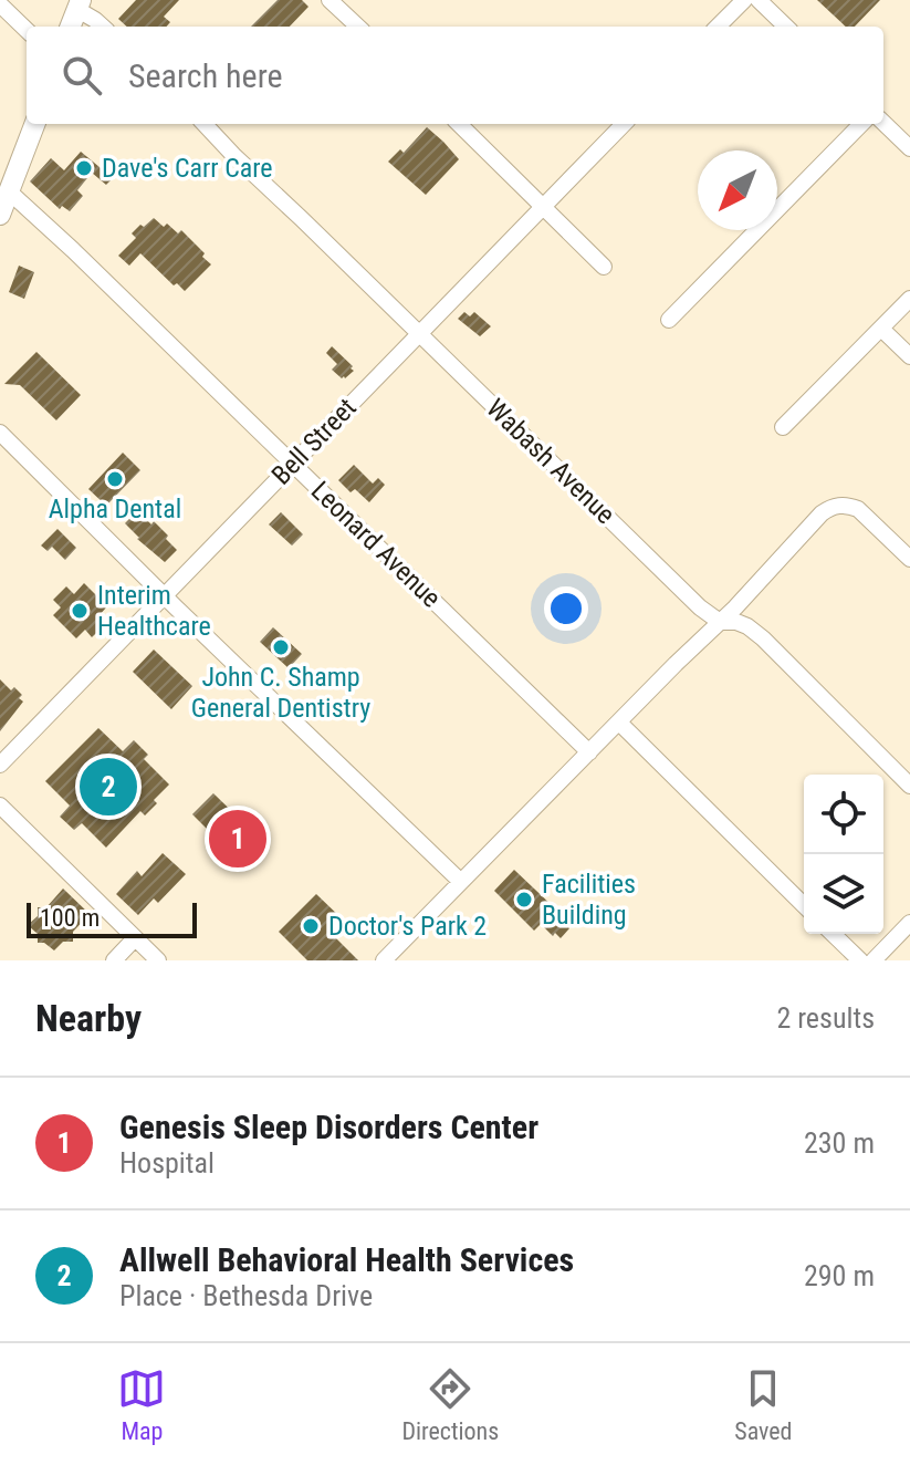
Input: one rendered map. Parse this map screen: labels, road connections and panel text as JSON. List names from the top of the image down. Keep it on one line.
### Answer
{"streets":{"street":["Bell Street","Wabash Avenue","Leonard Avenue"]},"crossings":[["Bell Street","Wabash Avenue"],["Bell Street","Leonard Avenue"]],"places":["Dave's Carr Care","Alpha Dental","Interim Healthcare","John C. Shamp General Dentistry","Facilities Building","Doctor's Park 2"],"scale_bar":"100 m","north":"bottom left","page":{"search":"Search here","pins":["2","1"],"scale":"100 m","heading":["Nearby","2 results"],"list":[{"mark":"1","name":"Genesis Sleep Disorders Center","note":"Hospital","value":"230 m"},{"mark":"2","name":"Allwell Behavioral Health Services","note":"Place · Bethesda Drive","value":"290 m"}],"nav":["Map","Directions","Saved"]}}
